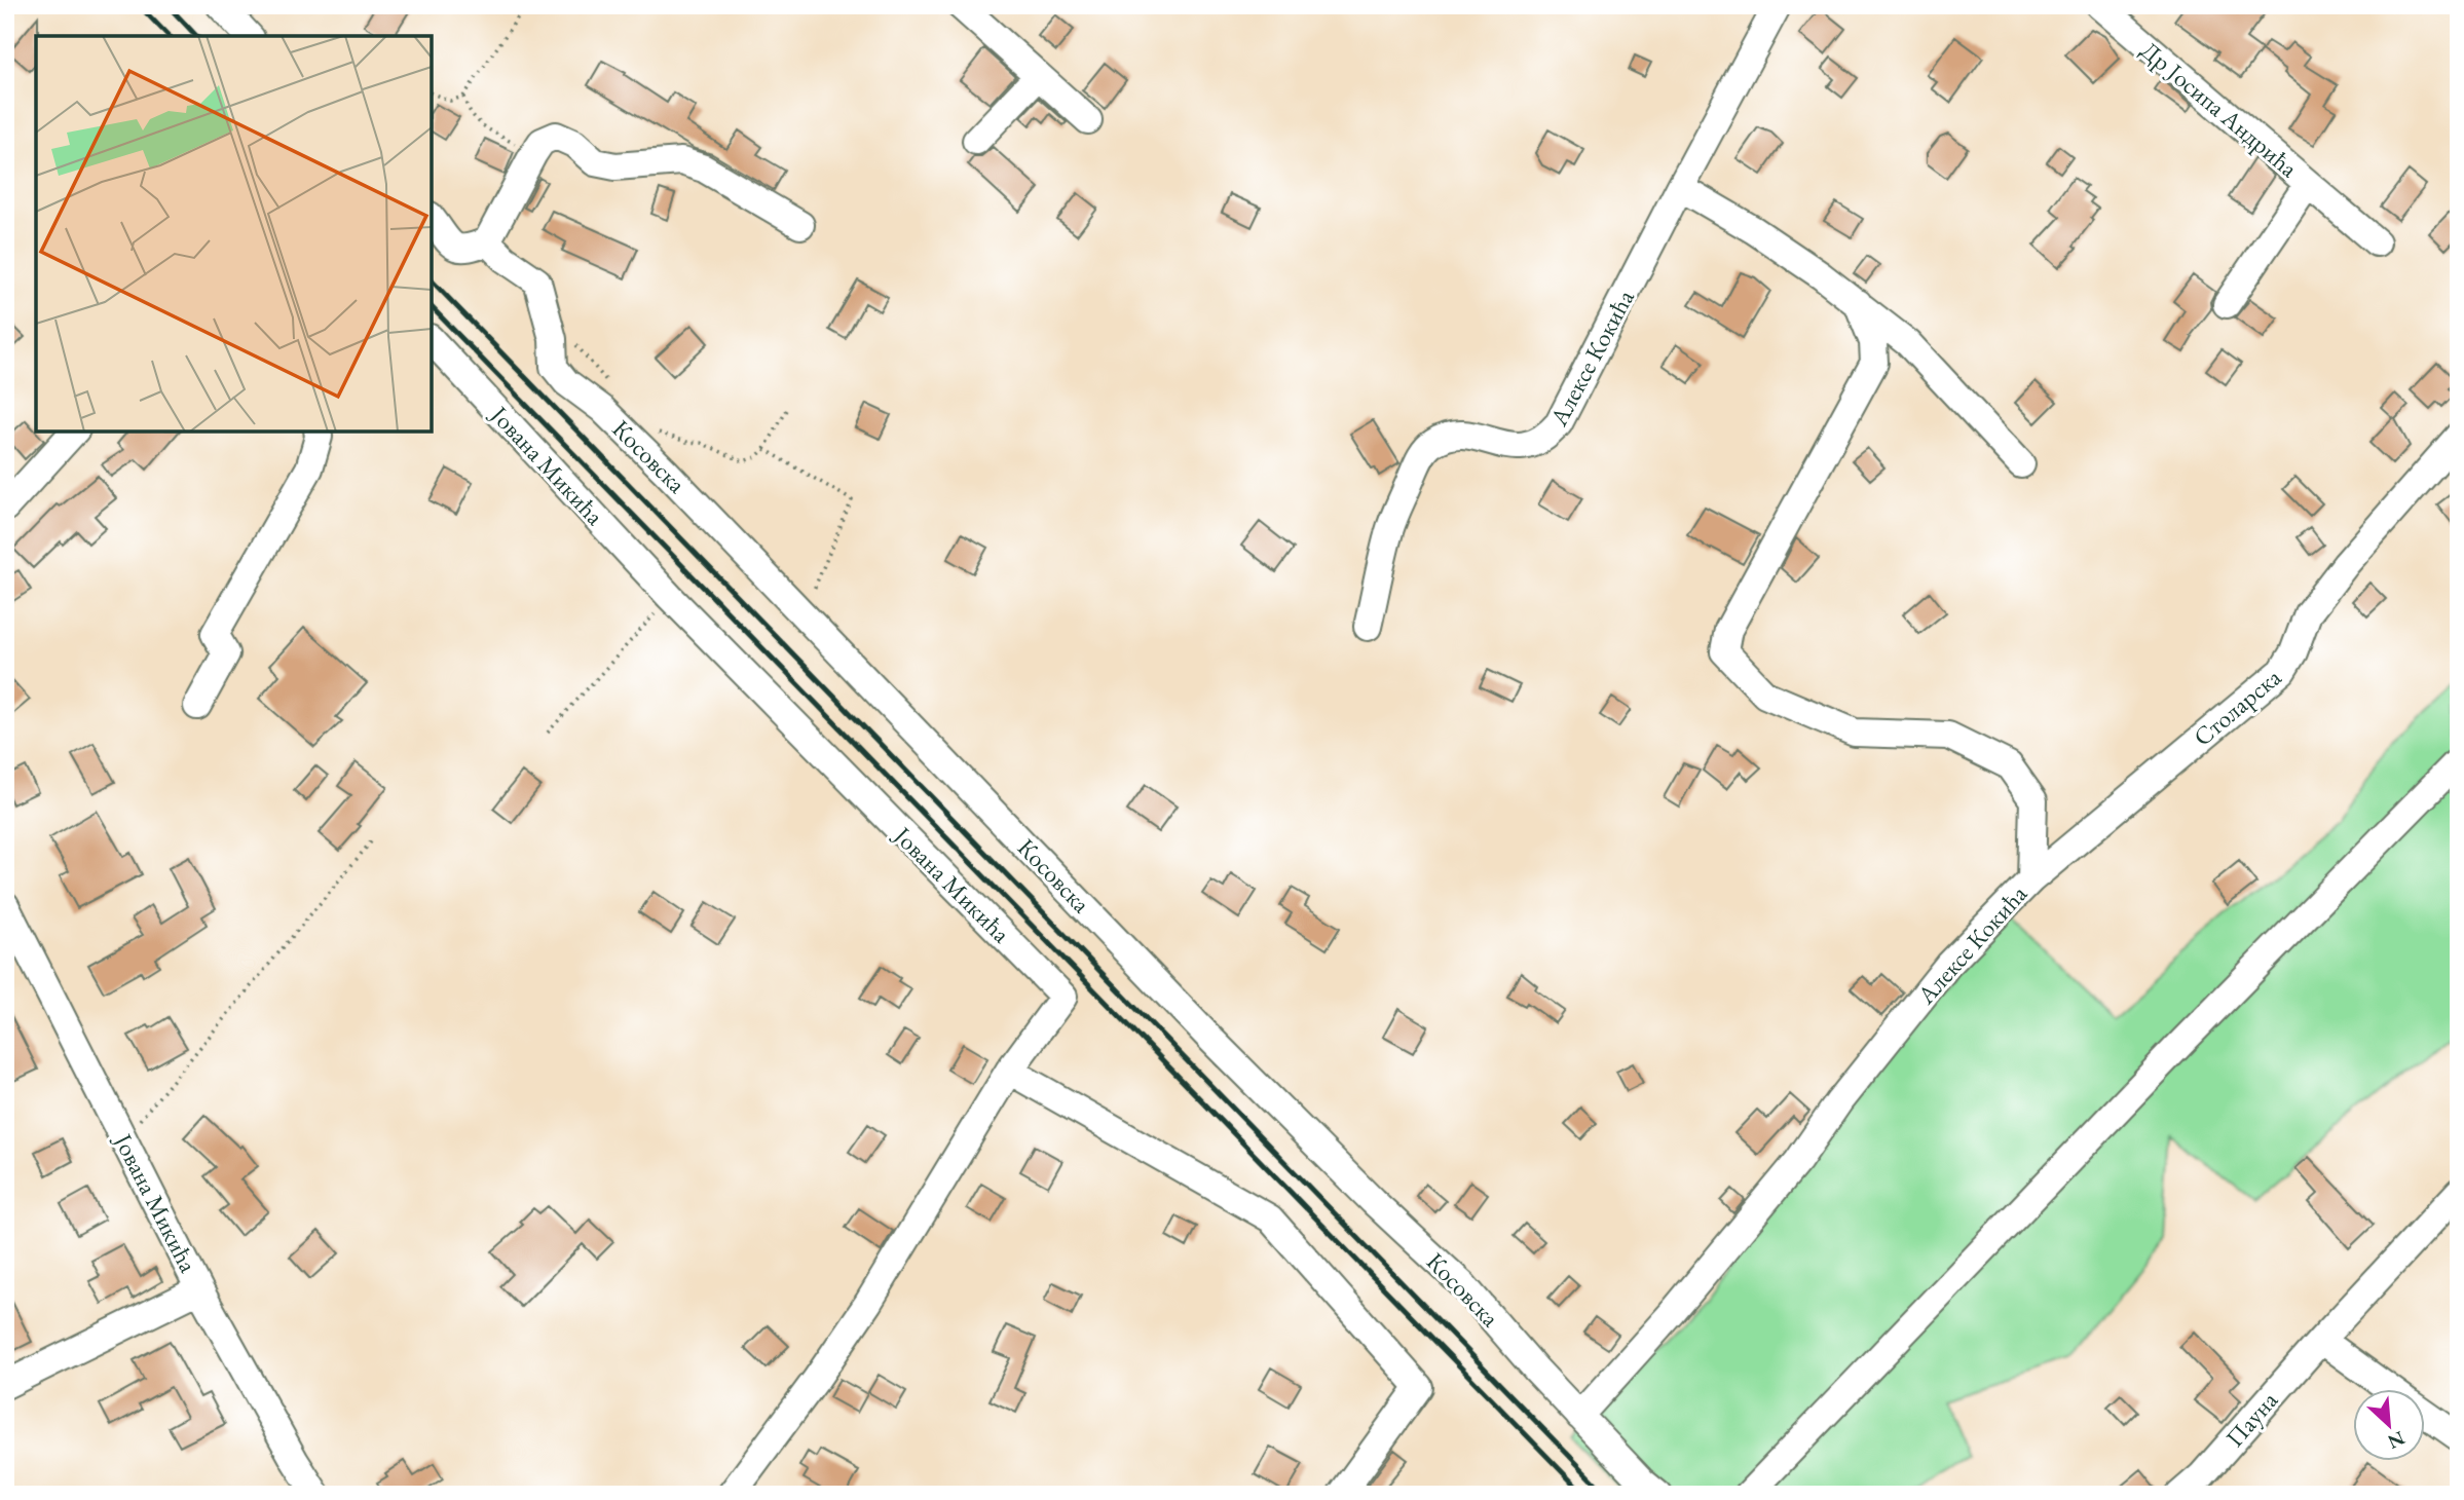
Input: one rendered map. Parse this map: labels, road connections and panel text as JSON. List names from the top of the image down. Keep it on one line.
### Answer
{"streets":{"street":["Др Јосипа Андрића","Алексе Кокића","Косовска","Јована Микића","Столарска","Пауна"]},"crossings":[["Алексе Кокића","Косовска"],["Алексе Кокића","Столарска"]],"north":"bottom right"}
